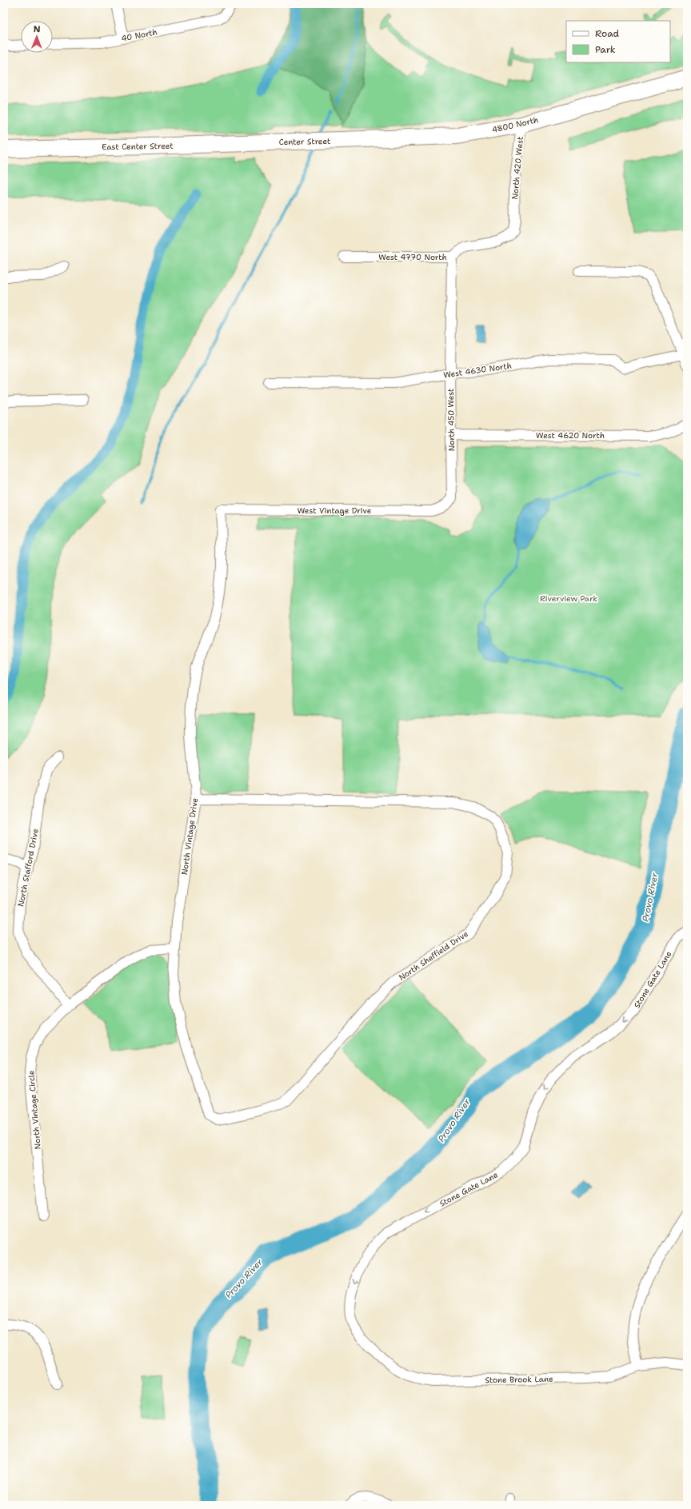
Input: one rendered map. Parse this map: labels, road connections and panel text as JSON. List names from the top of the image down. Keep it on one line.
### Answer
{"streets":{"main road":["4800 North","Center Street","East Center Street"],"street":["40 North","North 420 West","West 4770 North","West 4630 North","North 450 West","West 4620 North","West Vintage Drive","North Vintage Drive","North Stafford Drive","North Sheffield Drive","Stone Gate Lane","North Vintage Circle","Stone Brook Lane"]},"crossings":[["4800 North","Center Street"],["4800 North","North 420 West"],["Center Street","East Center Street"],["North 420 West","West 4770 North"],["West 4770 North","North 450 West"],["West 4630 North","North 450 West"],["North 450 West","West 4620 North"],["North 450 West","West Vintage Drive"],["West Vintage Drive","North Vintage Drive"],["North Vintage Drive","North Sheffield Drive"],["North Vintage Drive","North Vintage Circle"],["North Stafford Drive","North Vintage Circle"],["Stone Gate Lane","Stone Brook Lane"]],"one_way":["Stone Gate Lane"],"water":["Provo River"],"parks":["Riverview Park"],"legend":["Road","Park"],"north":"top"}
